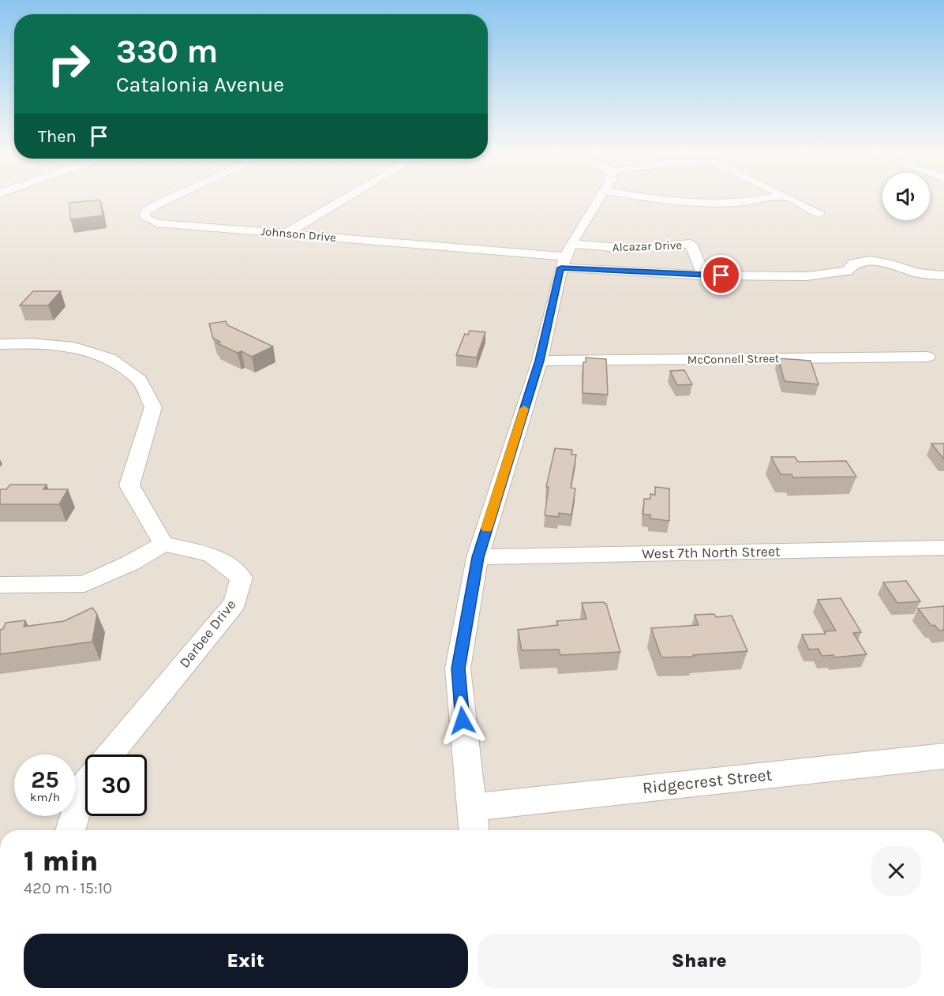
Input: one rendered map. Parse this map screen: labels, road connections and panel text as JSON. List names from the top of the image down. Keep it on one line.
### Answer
{"streets":{"street":["Johnson Drive","Alcazar Drive","McConnell Street","West 7th North Street","Darbee Drive","Ridgecrest Street"]},"crossings":[["Johnson Drive","Alcazar Drive"]],"page":{"turn":["330 m","Catalonia Avenue"],"then":"Then","speed":"25 km/h","limit":"30","heading":["1 min","420 m · 15:10"],"buttons":["Exit","Share"]}}
